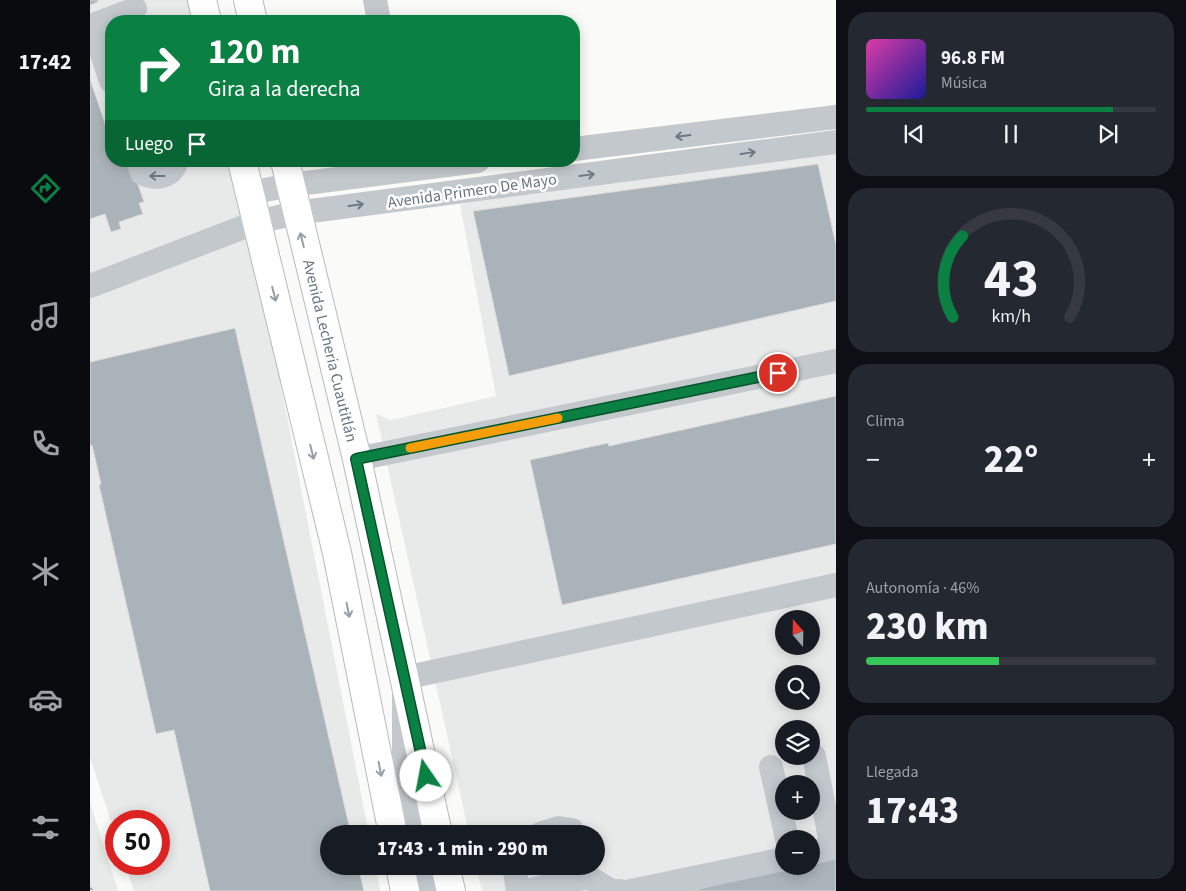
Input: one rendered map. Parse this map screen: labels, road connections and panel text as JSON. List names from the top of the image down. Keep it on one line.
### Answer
{"streets":{"main road":["Avenida Lecheria Cuautitlán"],"street":["Avenida Primero De Mayo"]},"crossings":[["Avenida Primero De Mayo","Avenida Lecheria Cuautitlán"]],"north":"top","page":{"tabs":"17:42","turn":["120 m","Gira a la derecha"],"song":["96.8 FM","Música"],"then":"Luego","tile":["Clima",["Autonomía · 46%","230 km"],["Llegada","17:43"]],"heat":["−","22°","+"],"map_buttons":["+","−"],"limit":"50","trip":"17:43 · 1 min · 290 m","gauge":["43","km/h"]}}
